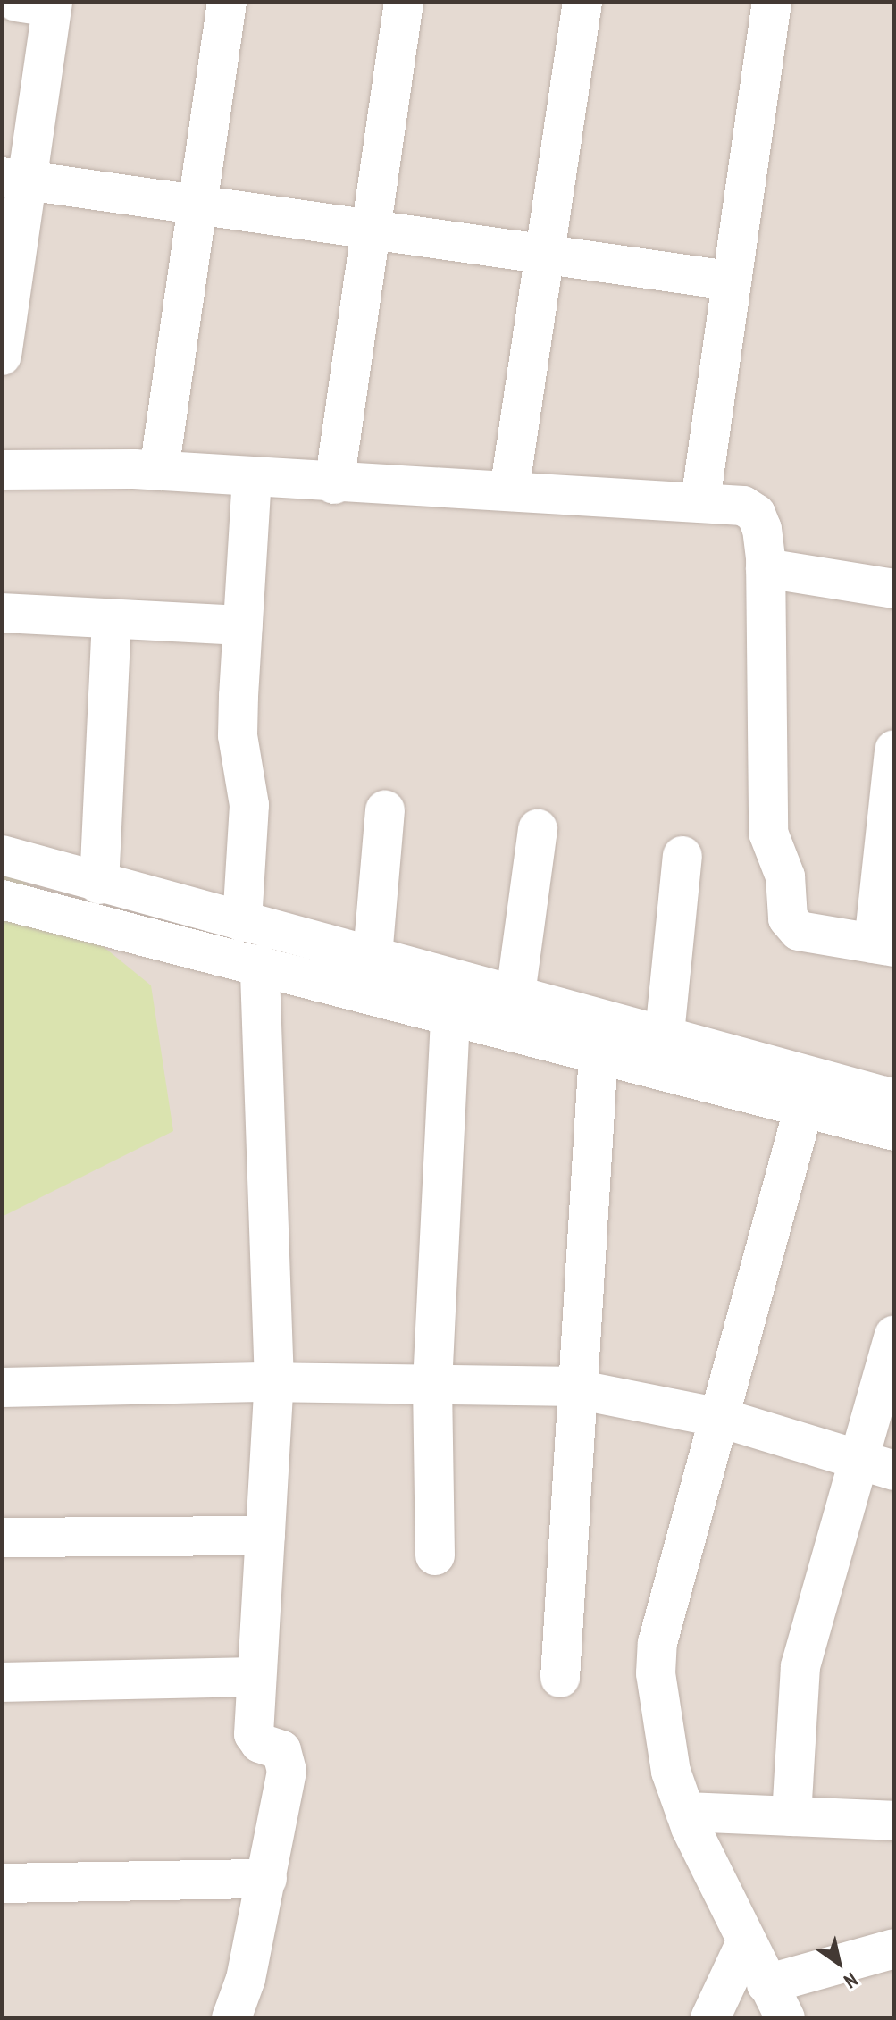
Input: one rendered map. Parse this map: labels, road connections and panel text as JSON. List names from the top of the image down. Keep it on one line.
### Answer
{"north":"bottom right"}
